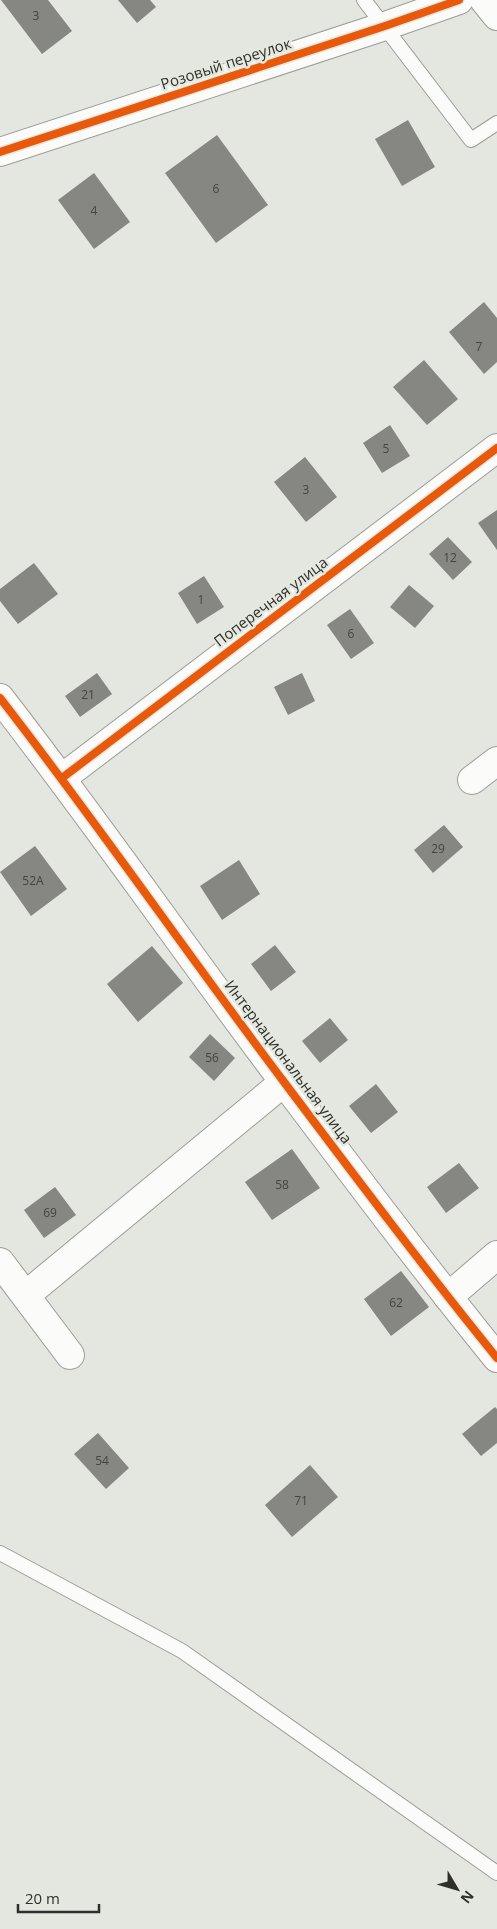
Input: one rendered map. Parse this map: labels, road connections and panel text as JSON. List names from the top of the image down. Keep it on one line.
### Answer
{"streets":{"street":["Розовый переулок","Поперечная улица","Интернациональная улица"]},"crossings":[["Поперечная улица","Интернациональная улица"]],"house_numbers":["3","6","4","7","5","3","12","1","6","21","29","52А","56","58","69","62","54","71"],"scale_bar":"20 m","north":"bottom right"}
